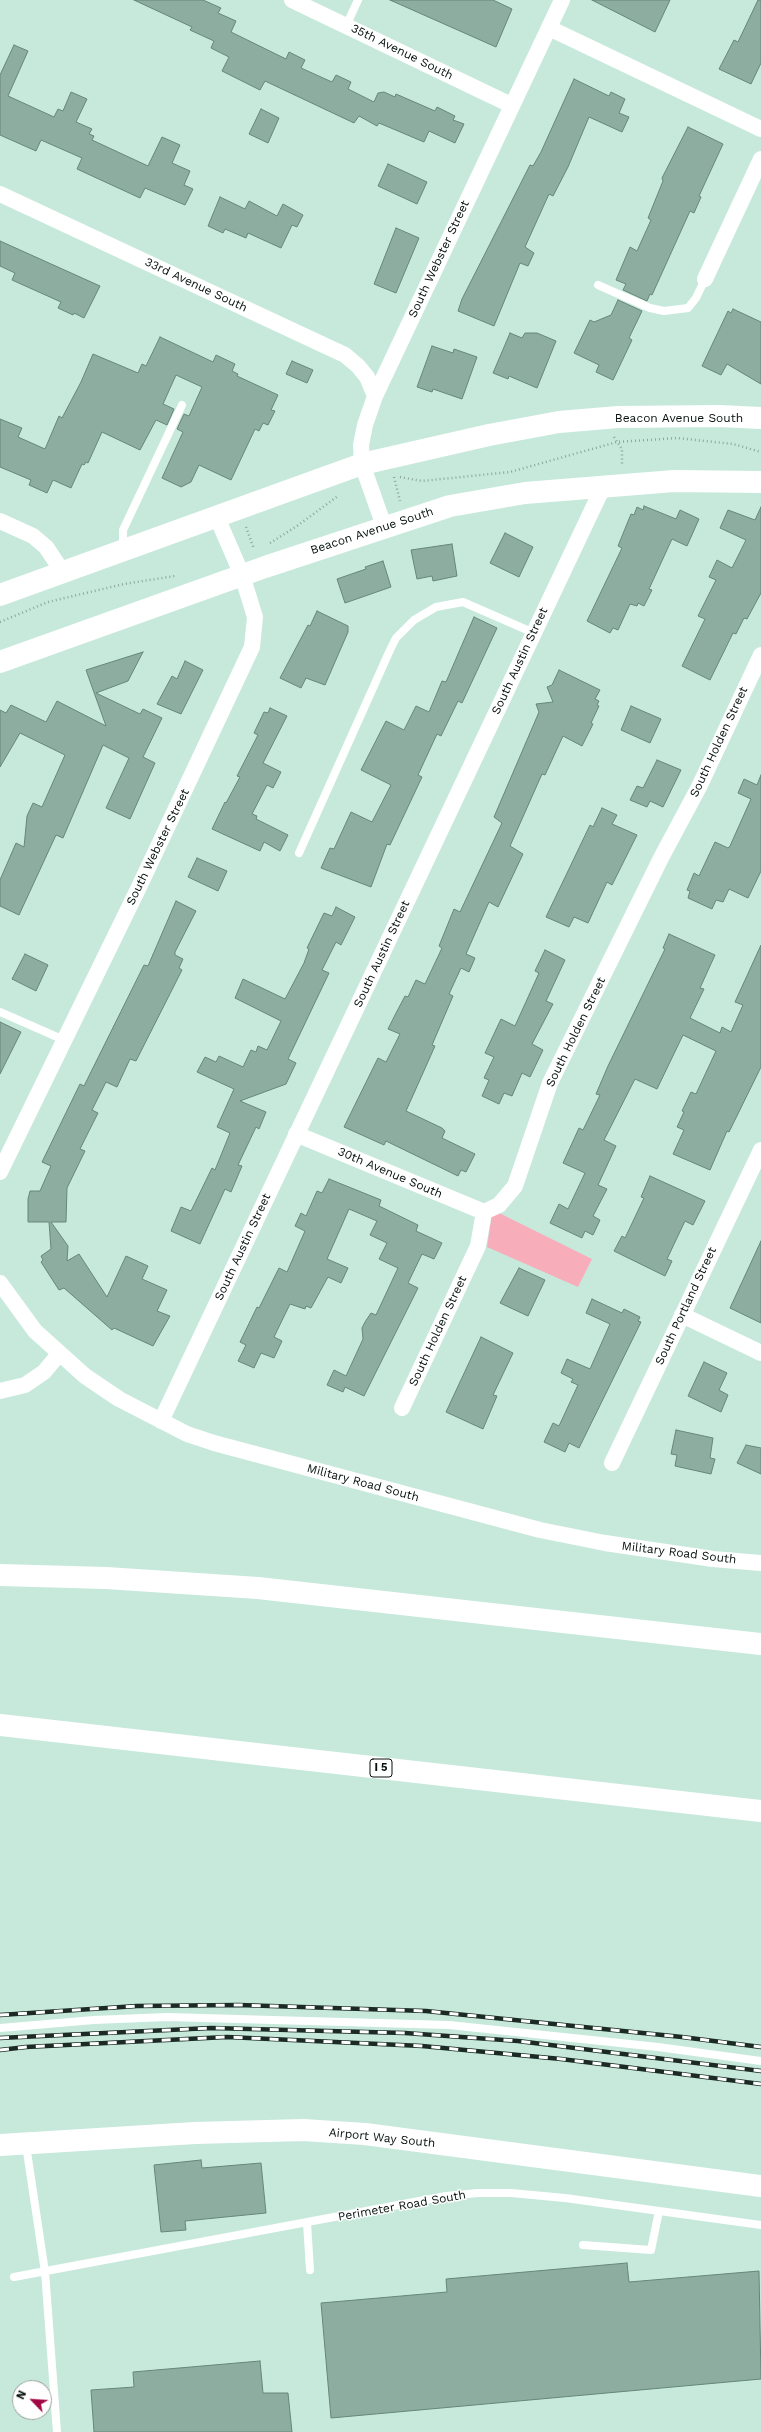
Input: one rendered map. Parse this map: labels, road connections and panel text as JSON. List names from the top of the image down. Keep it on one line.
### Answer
{"streets":{"main road":["Beacon Avenue South","I 5","Airport Way South"],"street":["35th Avenue South","South Webster Street","33rd Avenue South","South Austin Street","South Holden Street","30th Avenue South","South Portland Street","Military Road South"],"lane":["Perimeter Road South"]},"crossings":[["35th Avenue South","South Webster Street"],["South Webster Street","33rd Avenue South"],["South Webster Street","Beacon Avenue South"],["Beacon Avenue South","South Austin Street"],["South Austin Street","30th Avenue South"],["South Austin Street","Military Road South"],["South Holden Street","30th Avenue South"]],"north":"top left"}
